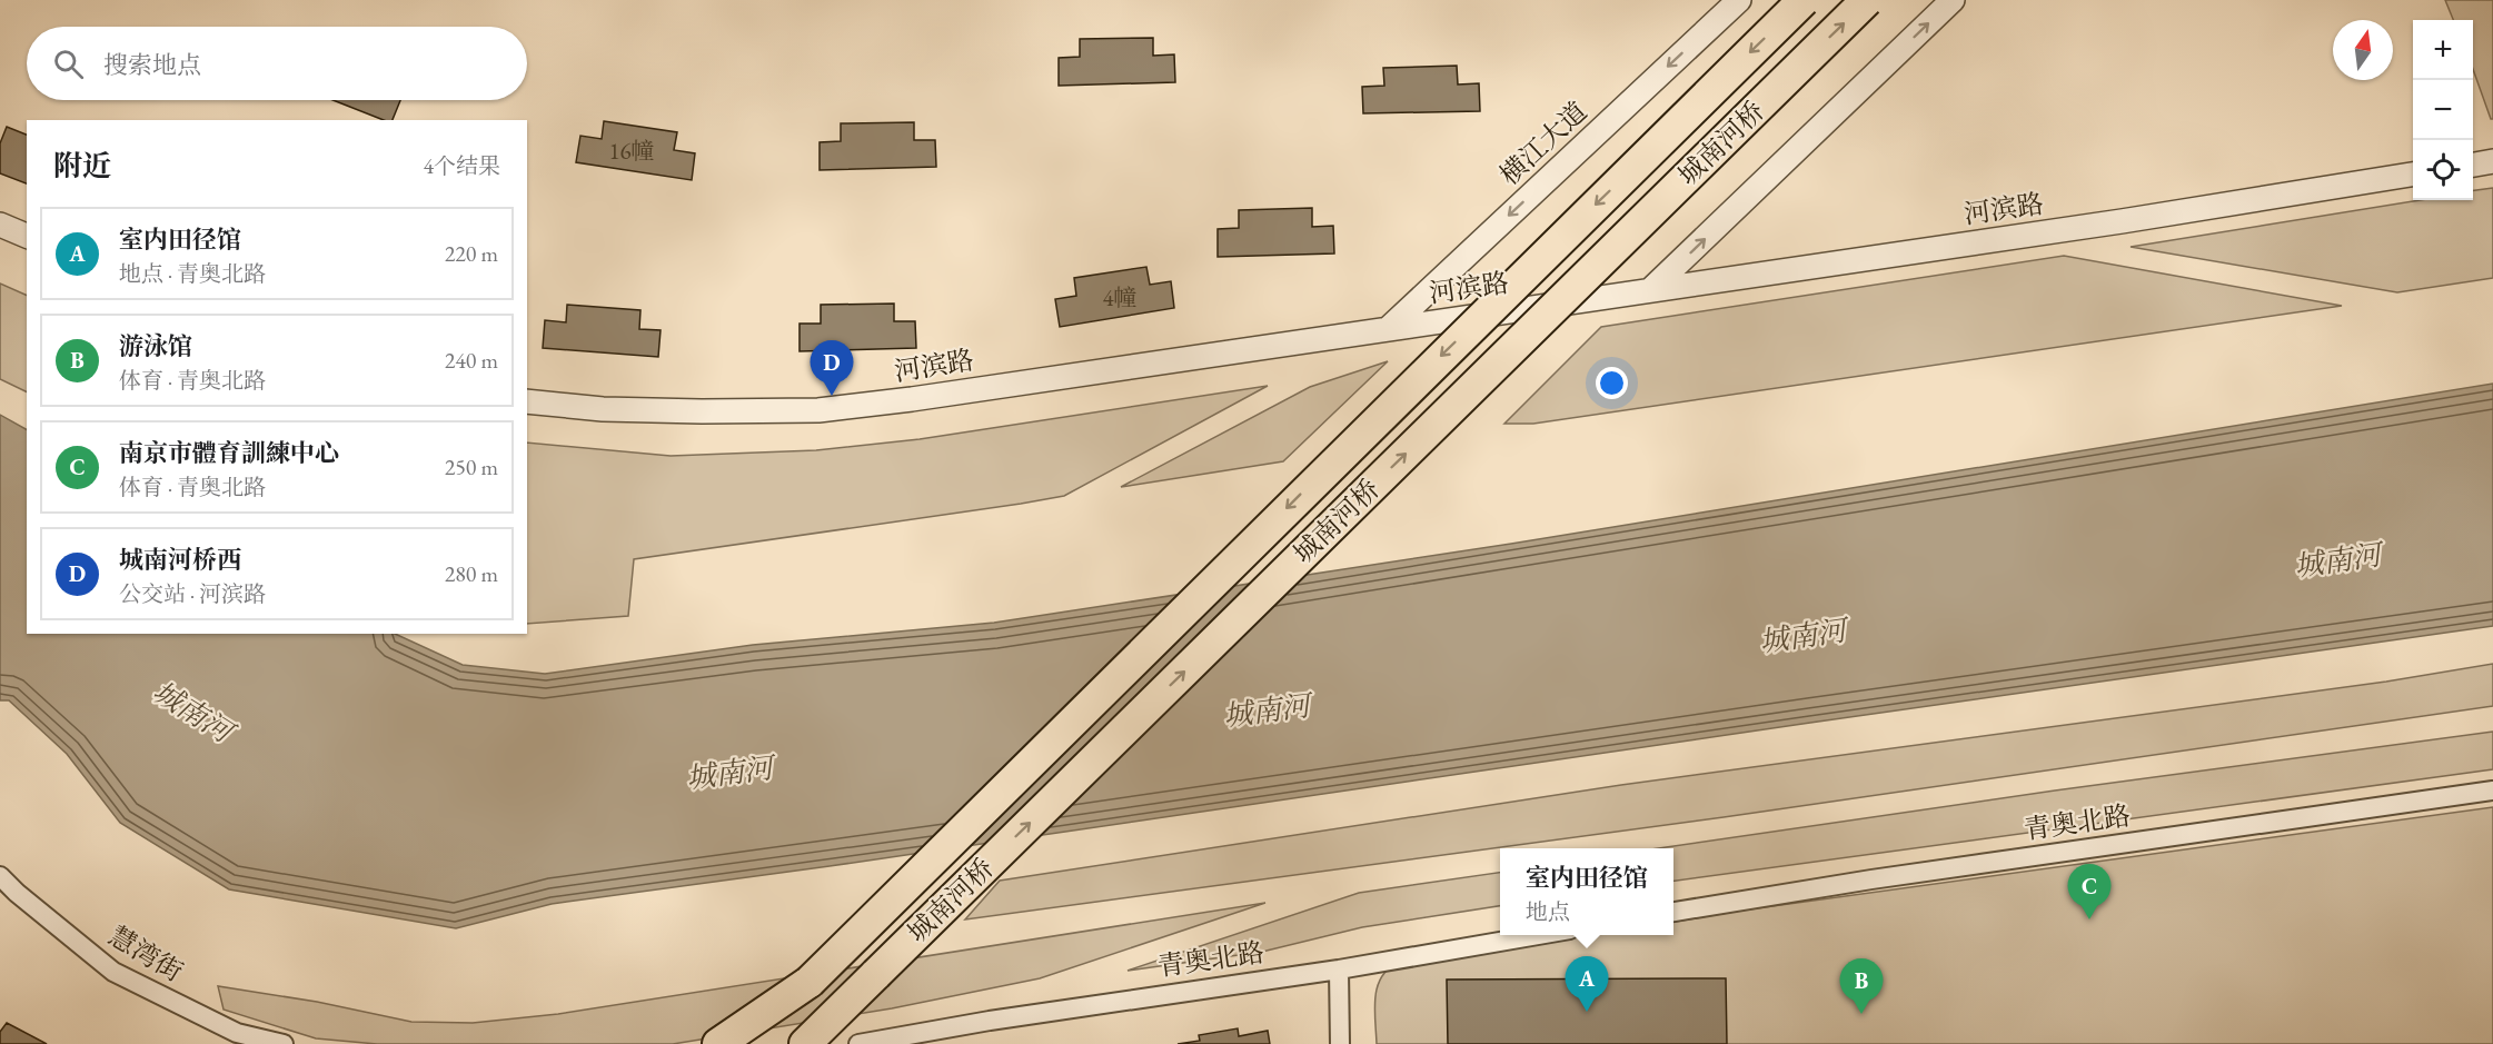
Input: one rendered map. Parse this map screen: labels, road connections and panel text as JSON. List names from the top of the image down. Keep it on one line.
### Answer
{"streets":{"highway":["城南河桥"],"street":["横江大道","河滨路","青奥北路","慧湾街"]},"crossings":[["横江大道","河滨路"]],"water":["城南河"],"house_numbers":["16幢","4幢"],"north":"top","page":{"map_buttons":["+","−"],"search":"搜索地点","heading":["附近","4个结果"],"list":[{"mark":"A","name":"室内田径馆","note":"地点 · 青奥北路","value":"220 m"},{"mark":"B","name":"游泳馆","note":"体育 · 青奥北路","value":"240 m"},{"mark":"C","name":"南京市體育訓練中心","note":"体育 · 青奥北路","value":"250 m"},{"mark":"D","name":"城南河桥西","note":"公交站 · 河滨路","value":"280 m"}],"pins":["D","C","A","B"],"popup":["室内田径馆","地点"]}}
